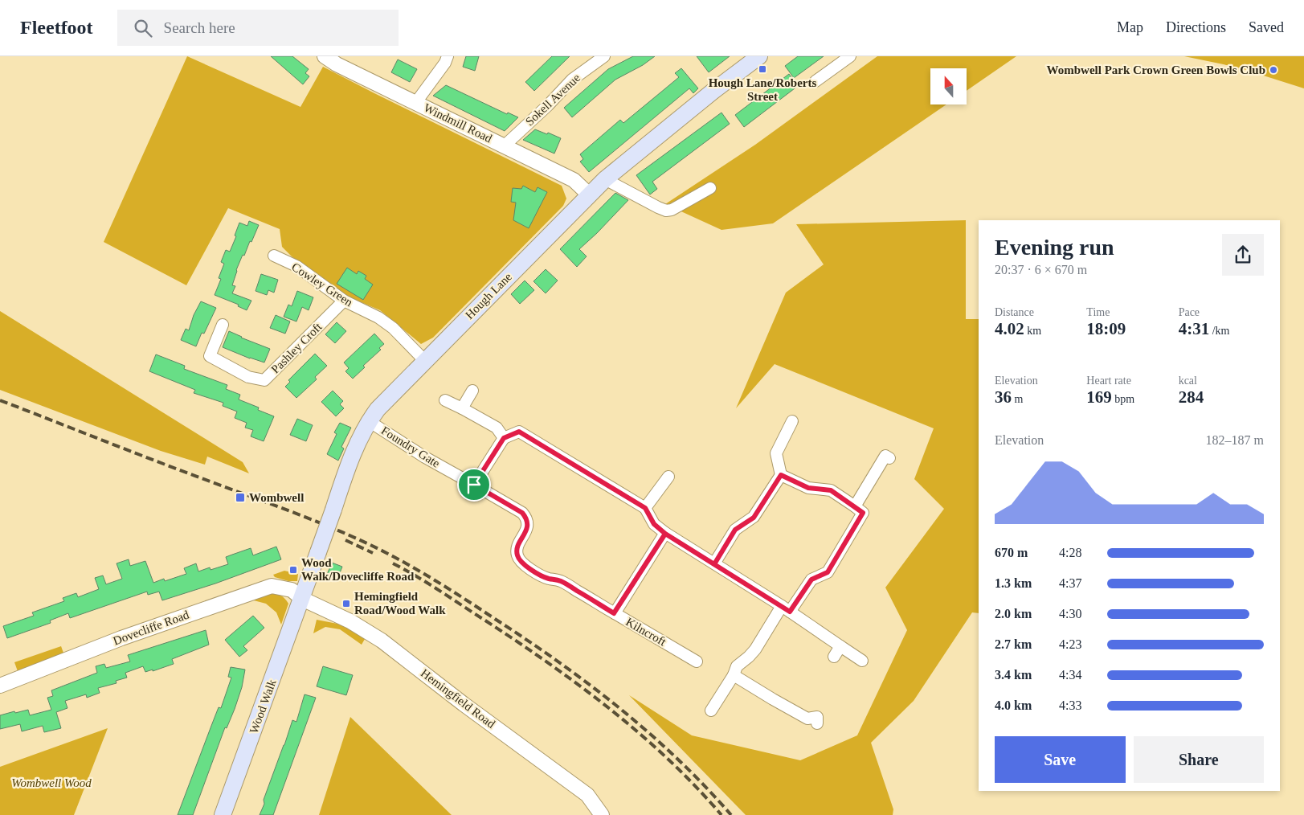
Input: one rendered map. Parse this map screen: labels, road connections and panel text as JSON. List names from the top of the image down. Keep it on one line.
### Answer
{"streets":{"main road":["Hough Lane","Wood Walk"],"street":["Sokell Avenue","Windmill Road","Cowley Green","Pashley Croft","Foundry Gate","Dovecliffe Road","Kilncroft","Hemingfield Road"]},"crossings":[["Sokell Avenue","Windmill Road"],["Windmill Road","Hough Lane"],["Cowley Green","Hough Lane"],["Cowley Green","Pashley Croft"],["Hough Lane","Foundry Gate"],["Hough Lane","Dovecliffe Road"],["Hough Lane","Hemingfield Road"],["Hough Lane","Wood Walk"],["Foundry Gate","Kilncroft"],["Dovecliffe Road","Hemingfield Road"],["Dovecliffe Road","Wood Walk"],["Hemingfield Road","Wood Walk"]],"parks":["Wombwell Wood"],"places":{"transit":["Hough Lane/Roberts Street","Wombwell","Wood Walk/Dovecliffe Road","Hemingfield Road/Wood Walk"],"other":["Wombwell Park Crown Green Bowls Club"]},"north":"top","page":{"header":"Fleetfoot","search":"Search here","nav":["Map","Directions","Saved"],"heading":["Evening run","20:37 · 6 × 670 m"],"stats":[["Distance","4.02 km"],["Time","18:09"],["Pace","4:31 /km"],["Elevation","36 m"],["Heart rate","169 bpm"],["kcal","284"]],"chart":["Elevation","182–187 m"],"list":[{"name":"670 m","note":"4:28"},{"name":"1.3 km","note":"4:37"},{"name":"2.0 km","note":"4:30"},{"name":"2.7 km","note":"4:23"},{"name":"3.4 km","note":"4:34"},{"name":"4.0 km","note":"4:33"}],"buttons":["Save","Share"]}}
